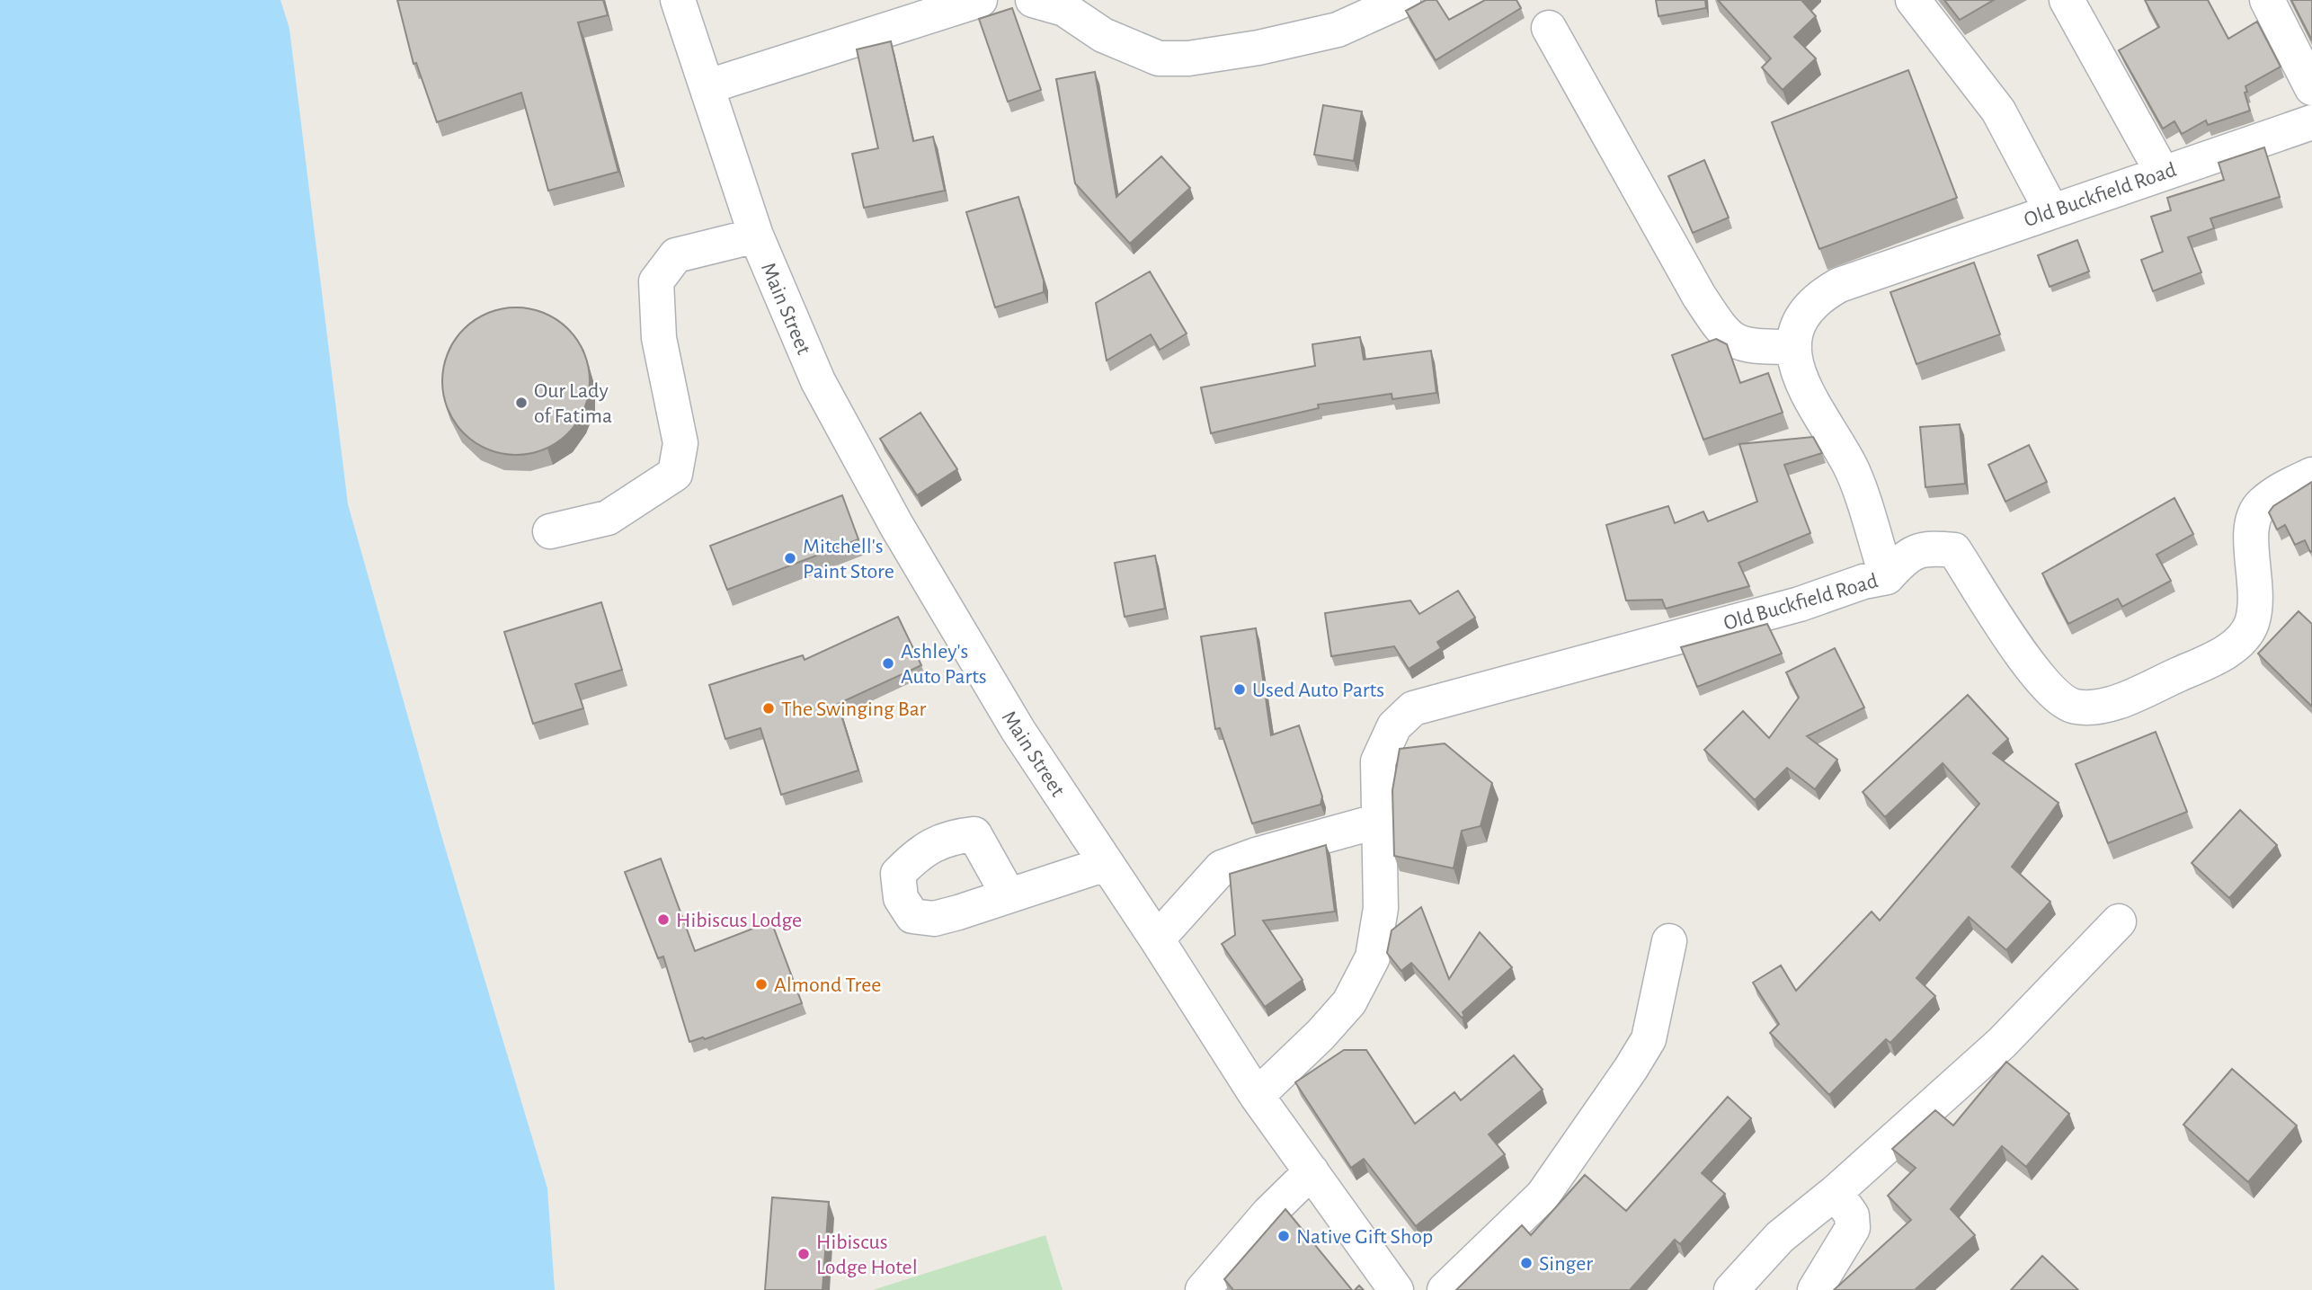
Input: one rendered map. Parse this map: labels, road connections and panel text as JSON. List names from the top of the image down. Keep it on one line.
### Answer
{"streets":{"street":["Old Buckfield Road","Main Street"]},"crossings":[["Old Buckfield Road","Main Street"]],"places":["Our Lady of Fatima","Mitchell's Paint Store","Ashley's Auto Parts","Used Auto Parts","The Swinging Bar","Hibiscus Lodge","Almond Tree","Native Gift Shop","Hibiscus Lodge Hotel","Singer"]}
